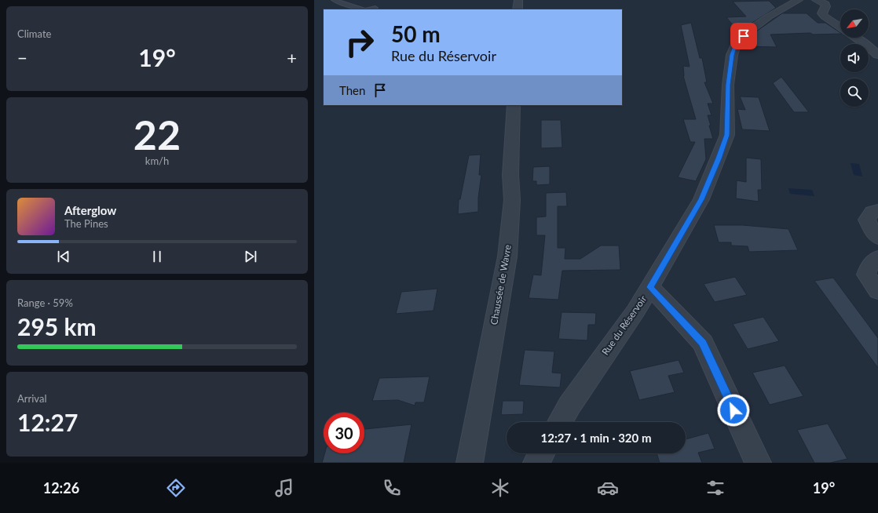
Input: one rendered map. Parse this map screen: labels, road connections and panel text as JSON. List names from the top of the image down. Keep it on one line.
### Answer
{"streets":{"street":["Chaussée de Wavre","Rue du Réservoir"]},"north":"bottom left","page":{"tile":["Climate",["22","km/h"],["Range · 59%","295 km"],["Arrival","12:27"]],"turn":["50 m","Rue du Réservoir"],"heat":["−","19°","+"],"then":"Then","song":["Afterglow","The Pines"],"limit":"30","trip":"12:27 · 1 min · 320 m","tabs":["12:26","19°"]}}
